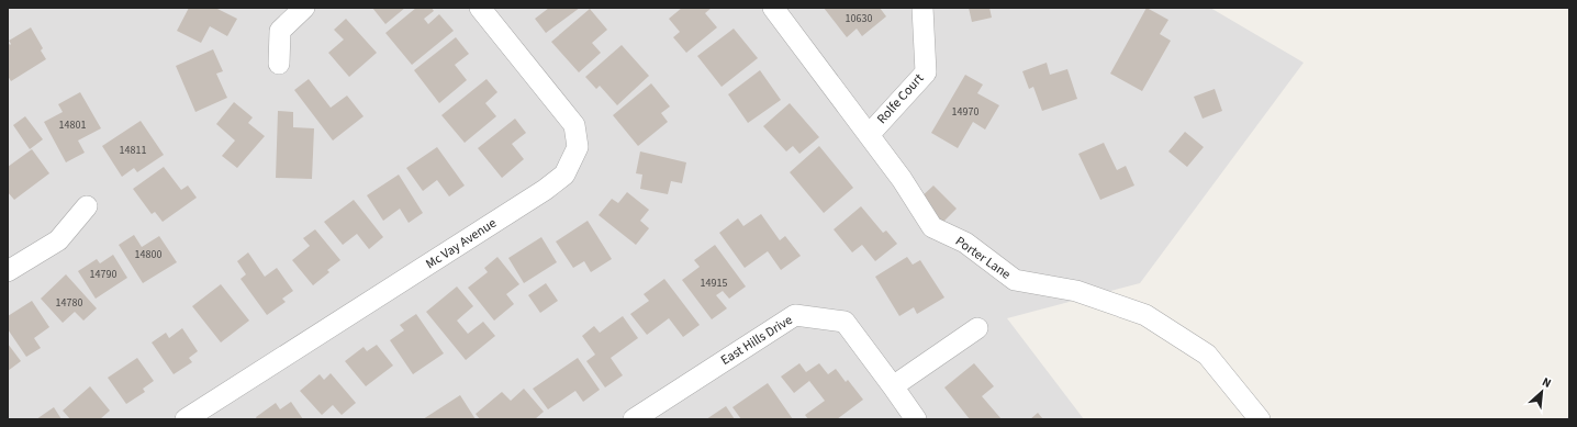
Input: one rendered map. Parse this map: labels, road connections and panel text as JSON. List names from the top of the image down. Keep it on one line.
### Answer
{"streets":{"street":["Rolfe Court","Mc Vay Avenue","Porter Lane","East Hills Drive"]},"crossings":[["Rolfe Court","Porter Lane"]],"house_numbers":["10630","14970","14801","14811","14800","14790","14915","14780"],"north":"top right"}
